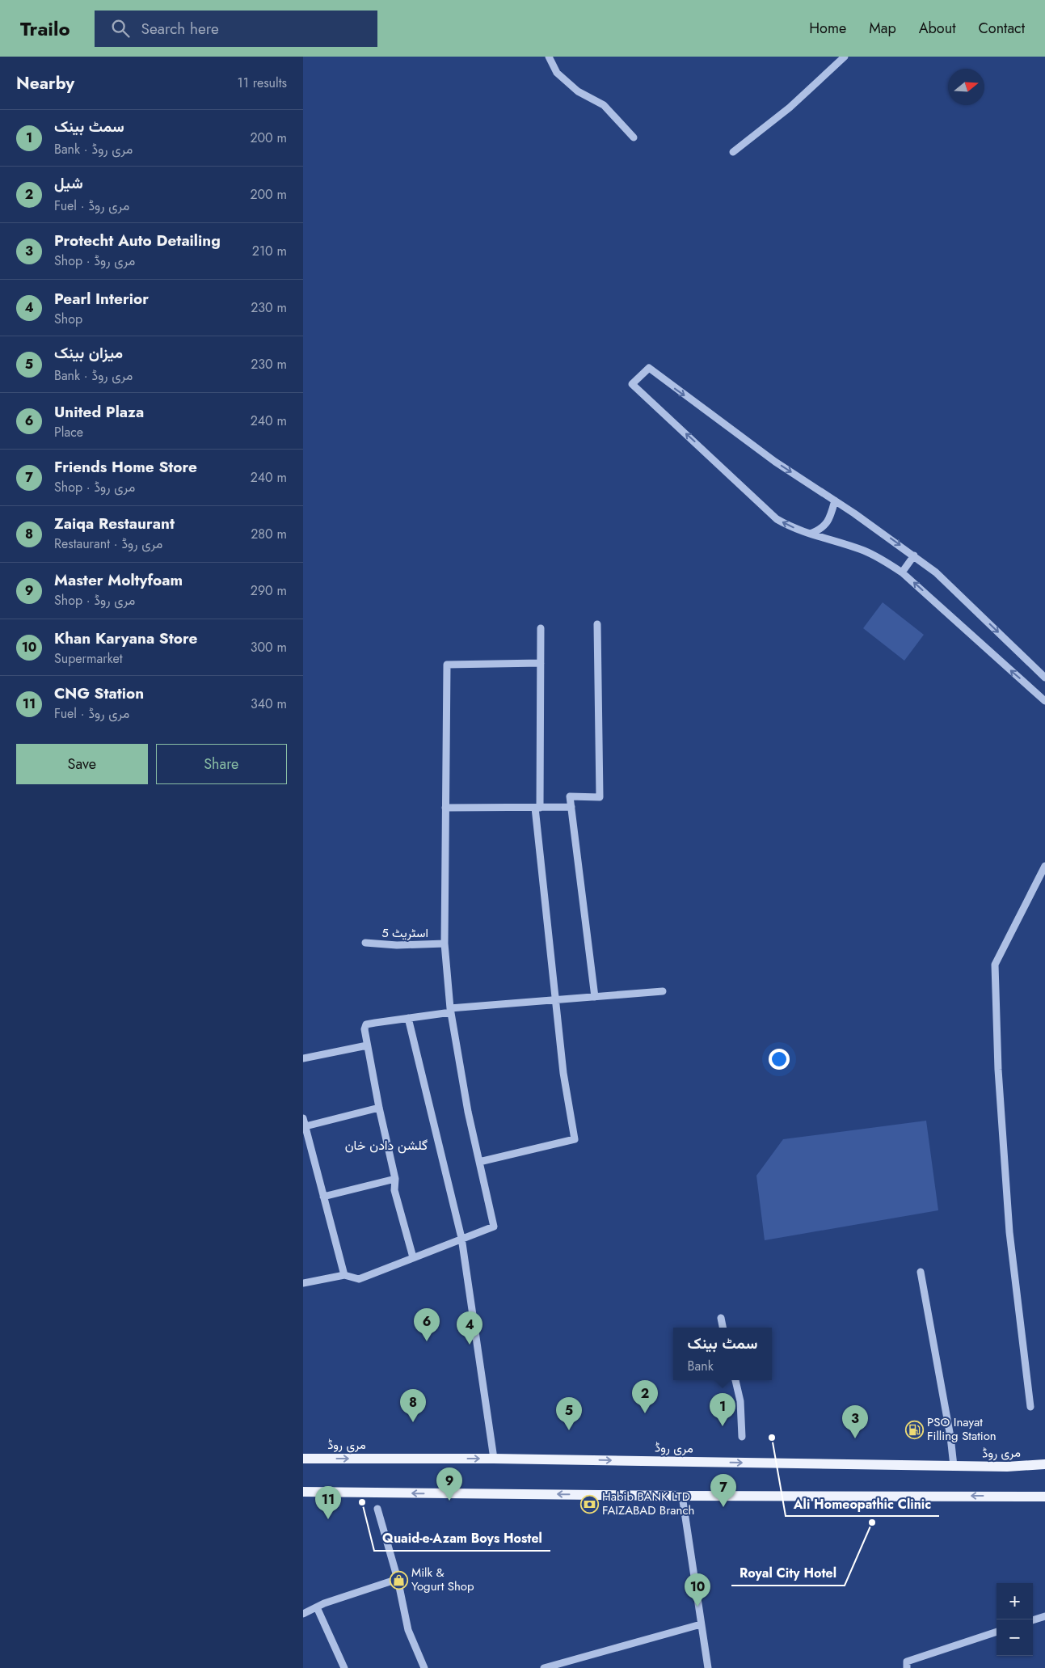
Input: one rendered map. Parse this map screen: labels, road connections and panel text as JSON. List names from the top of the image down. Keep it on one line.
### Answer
{"streets":{"main road":["مری روڈ"],"street":["اسٹریٹ 5"]},"districts":["گلشن دادن خان"],"places":{"fuel station":["PSO Inayat Filling Station"],"other":["Ali Homeopathic Clinic","Quaid-e-Azam Boys Hostel","Royal City Hotel"],"bank":["Habib BANK LTD FAIZABAD Branch"],"shop":["Milk & Yogurt Shop"]},"north":"right","page":{"header":"Trailo","search":"Search here","nav":["Home","Map","About","Contact"],"heading":["Nearby","11 results"],"list":[{"mark":"1","name":"سمٹ بینک","note":"Bank · مری روڈ","value":"200 m"},{"mark":"2","name":"شیل","note":"Fuel · مری روڈ","value":"200 m"},{"mark":"3","name":"Protecht Auto Detailing","note":"Shop · مری روڈ","value":"210 m"},{"mark":"4","name":"Pearl Interior","note":"Shop","value":"230 m"},{"mark":"5","name":"میزان بینک","note":"Bank · مری روڈ","value":"230 m"},{"mark":"6","name":"United Plaza","note":"Place","value":"240 m"},{"mark":"7","name":"Friends Home Store","note":"Shop · مری روڈ","value":"240 m"},{"mark":"8","name":"Zaiqa Restaurant","note":"Restaurant · مری روڈ","value":"280 m"},{"mark":"9","name":"Master Moltyfoam","note":"Shop · مری روڈ","value":"290 m"},{"mark":"10","name":"Khan Karyana Store","note":"Supermarket","value":"300 m"},{"mark":"11","name":"CNG Station","note":"Fuel · مری روڈ","value":"340 m"}],"buttons":["Save","Share"],"pins":["6","4","2","8","1","5","3","9","7","11","10"],"popup":["سمٹ بینک","Bank"],"map_buttons":["+","−"]}}
